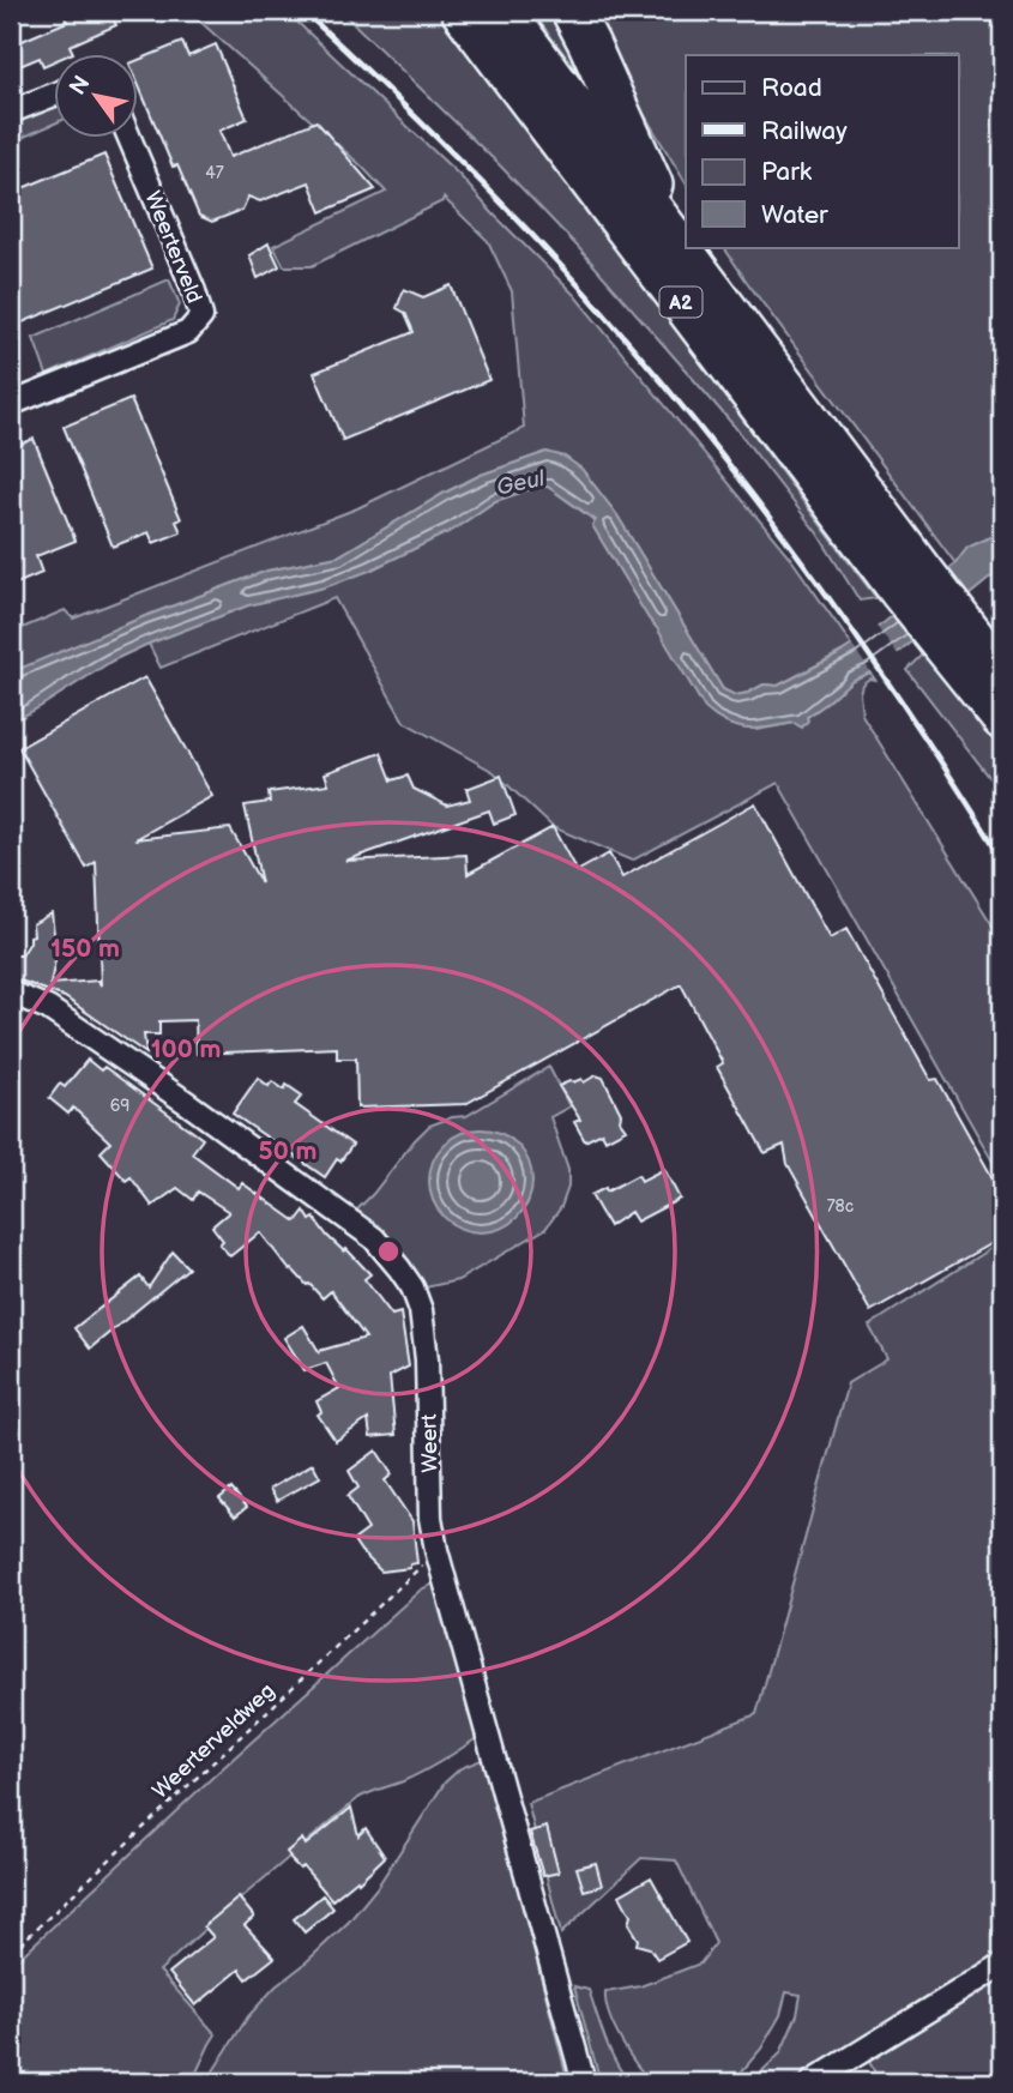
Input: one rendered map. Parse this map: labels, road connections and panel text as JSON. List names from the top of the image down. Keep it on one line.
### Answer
{"streets":{"highway":["A2"],"street":["Weerterveld","Weert"],"path":["Weerterveldweg"]},"crossings":[["Weert","Weerterveldweg"]],"water":["Geul"],"house_numbers":["47","69","78c"],"legend":["Road","Railway","Park","Water"],"north":"top left","rings":["150 m","100 m","50 m"]}
